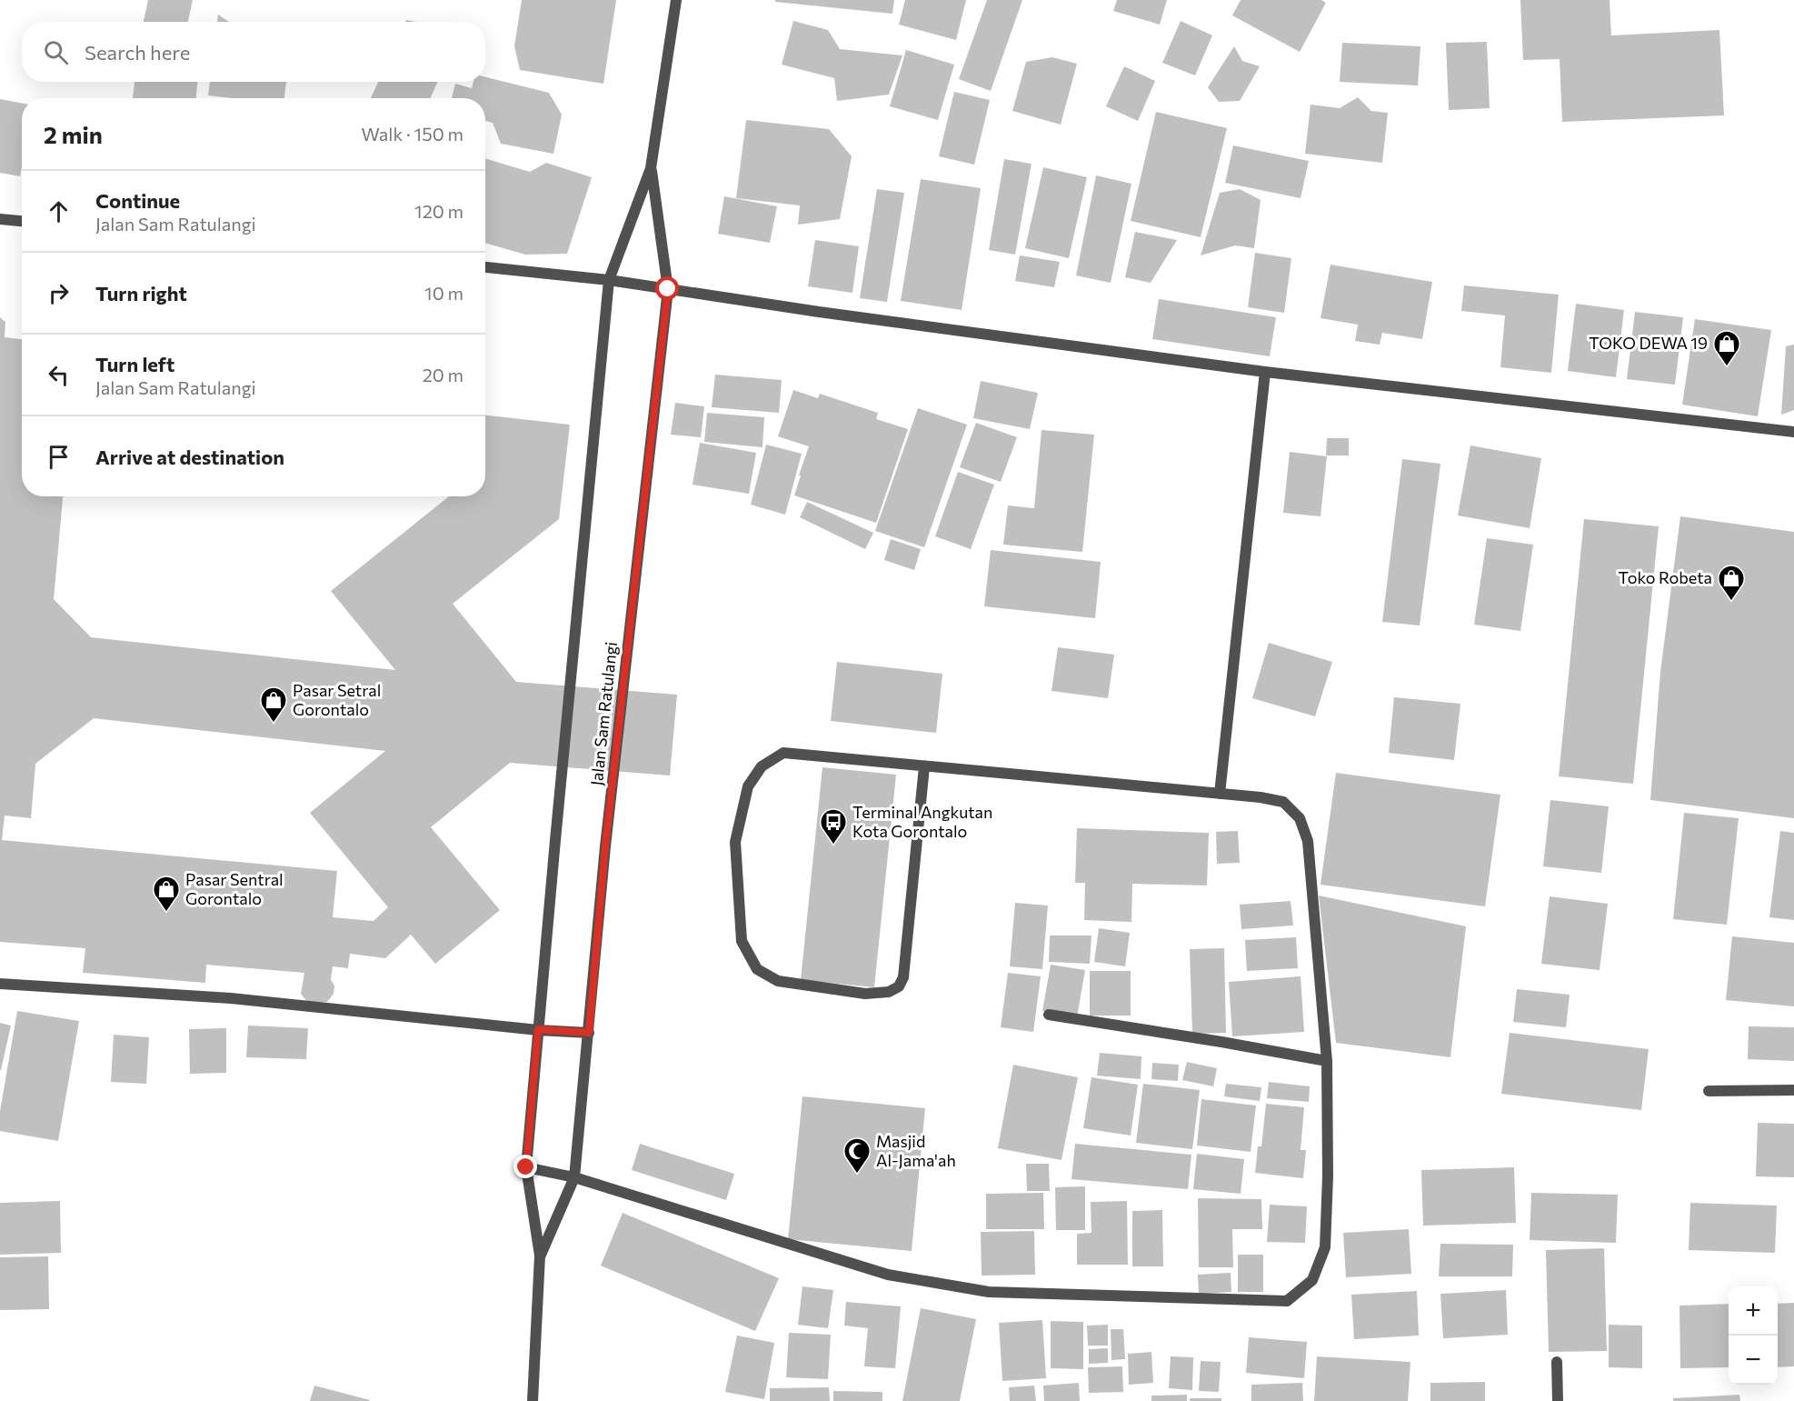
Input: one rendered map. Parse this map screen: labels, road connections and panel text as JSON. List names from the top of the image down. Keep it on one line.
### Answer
{"streets":{"street":["Jalan Sam Ratulangi"]},"places":{"shop":["TOKO DEWA 19","Toko Robeta","Pasar Setral Gorontalo","Pasar Sentral Gorontalo"],"bus stop":["Terminal Angkutan Kota Gorontalo"],"mosque":["Masjid Al-Jama'ah"]},"page":{"search":"Search here","heading":["2 min","Walk · 150 m"],"list":[["Continue","Jalan Sam Ratulangi","120 m"],["Turn right","10 m"],["Turn left","Jalan Sam Ratulangi","20 m"],"Arrive at destination"],"map_buttons":["+","−"]}}
